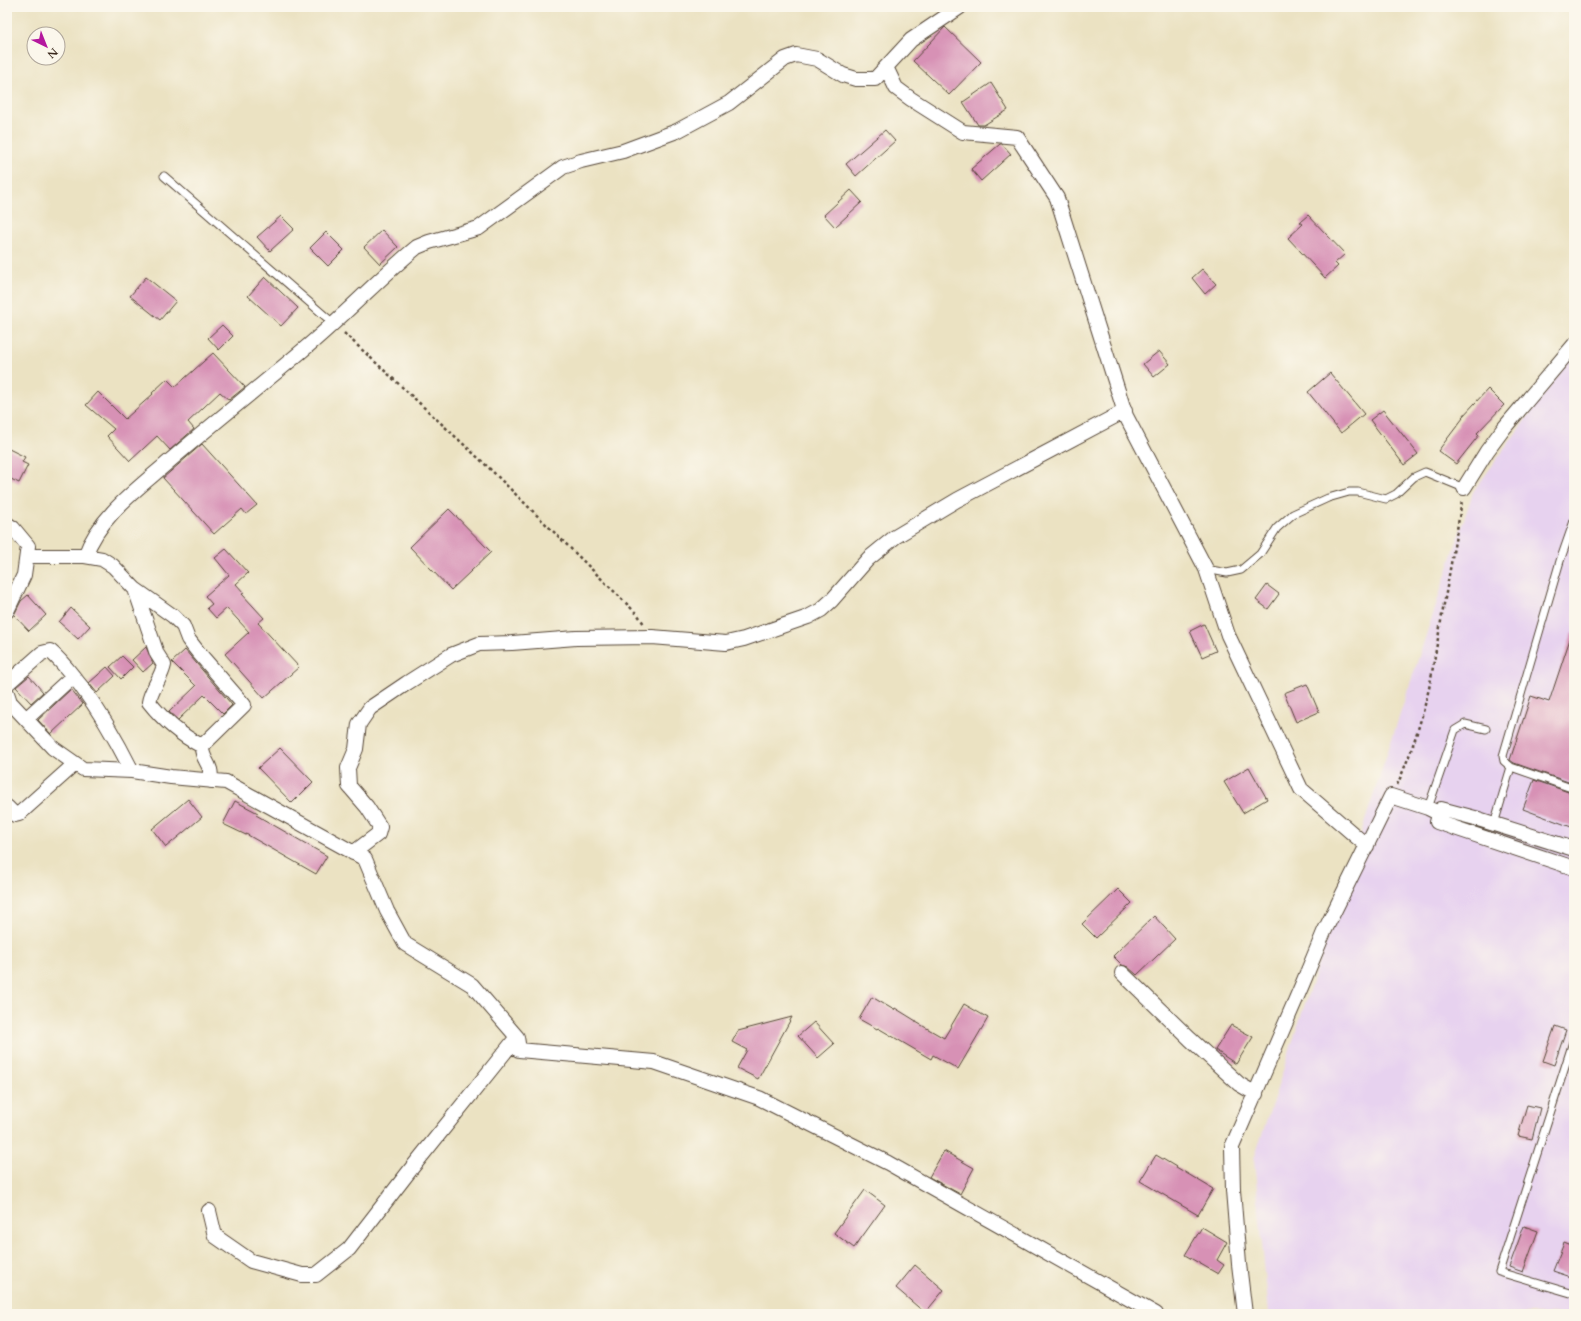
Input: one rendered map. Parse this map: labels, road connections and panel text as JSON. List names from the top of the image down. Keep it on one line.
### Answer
{"north":"bottom right"}
